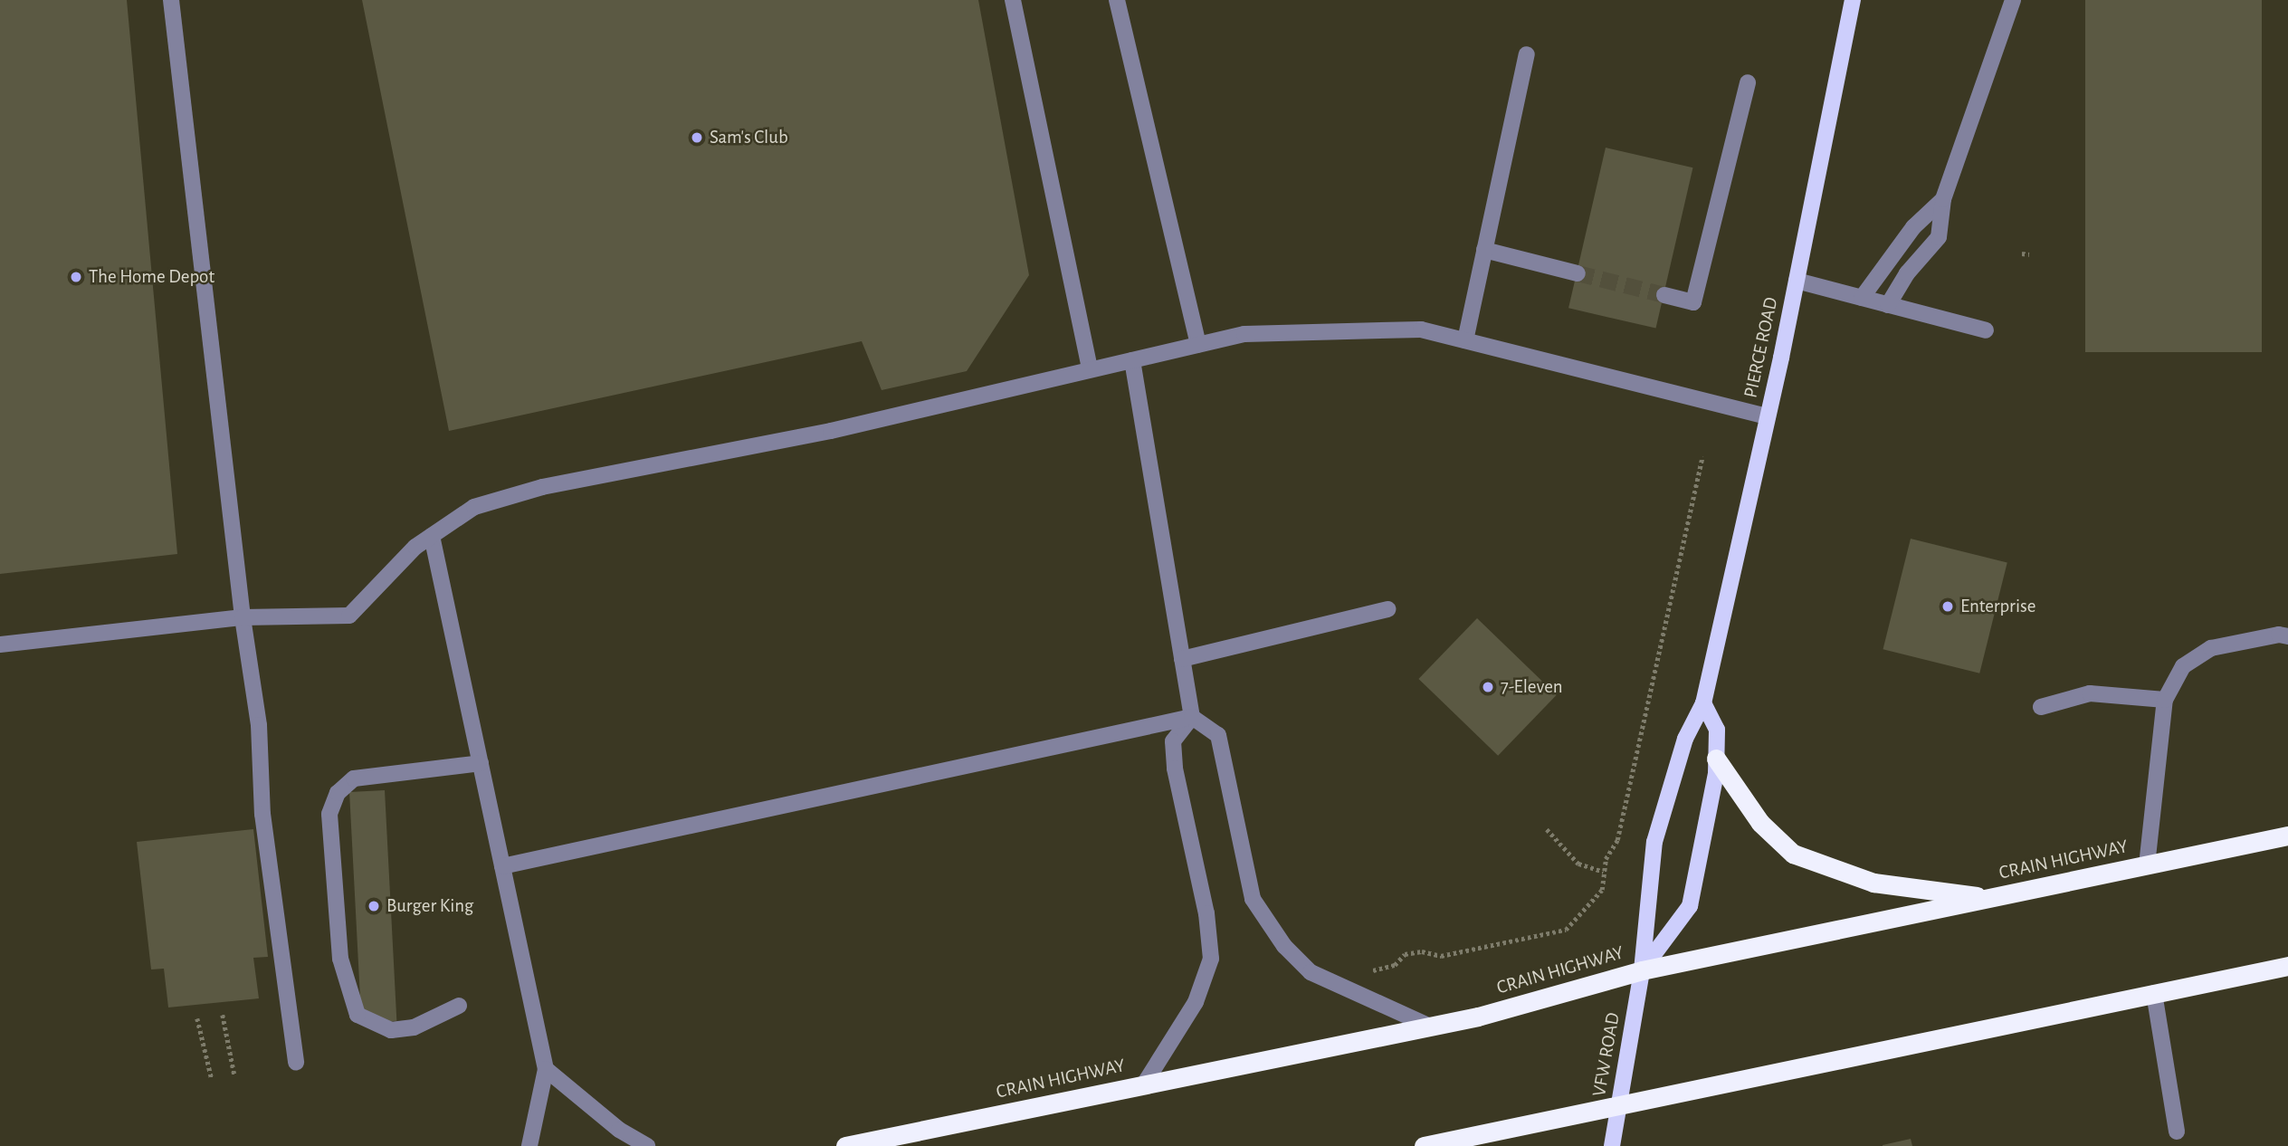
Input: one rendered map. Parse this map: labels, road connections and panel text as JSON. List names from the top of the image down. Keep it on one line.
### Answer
{"streets":{"highway":["CRAIN HIGHWAY"],"main road":["PIERCE ROAD","VFW ROAD"]},"crossings":[["PIERCE ROAD","CRAIN HIGHWAY"],["PIERCE ROAD","VFW ROAD"],["CRAIN HIGHWAY","VFW ROAD"]],"places":["Sam's Club","The Home Depot","Enterprise","7-Eleven","Burger King"]}
